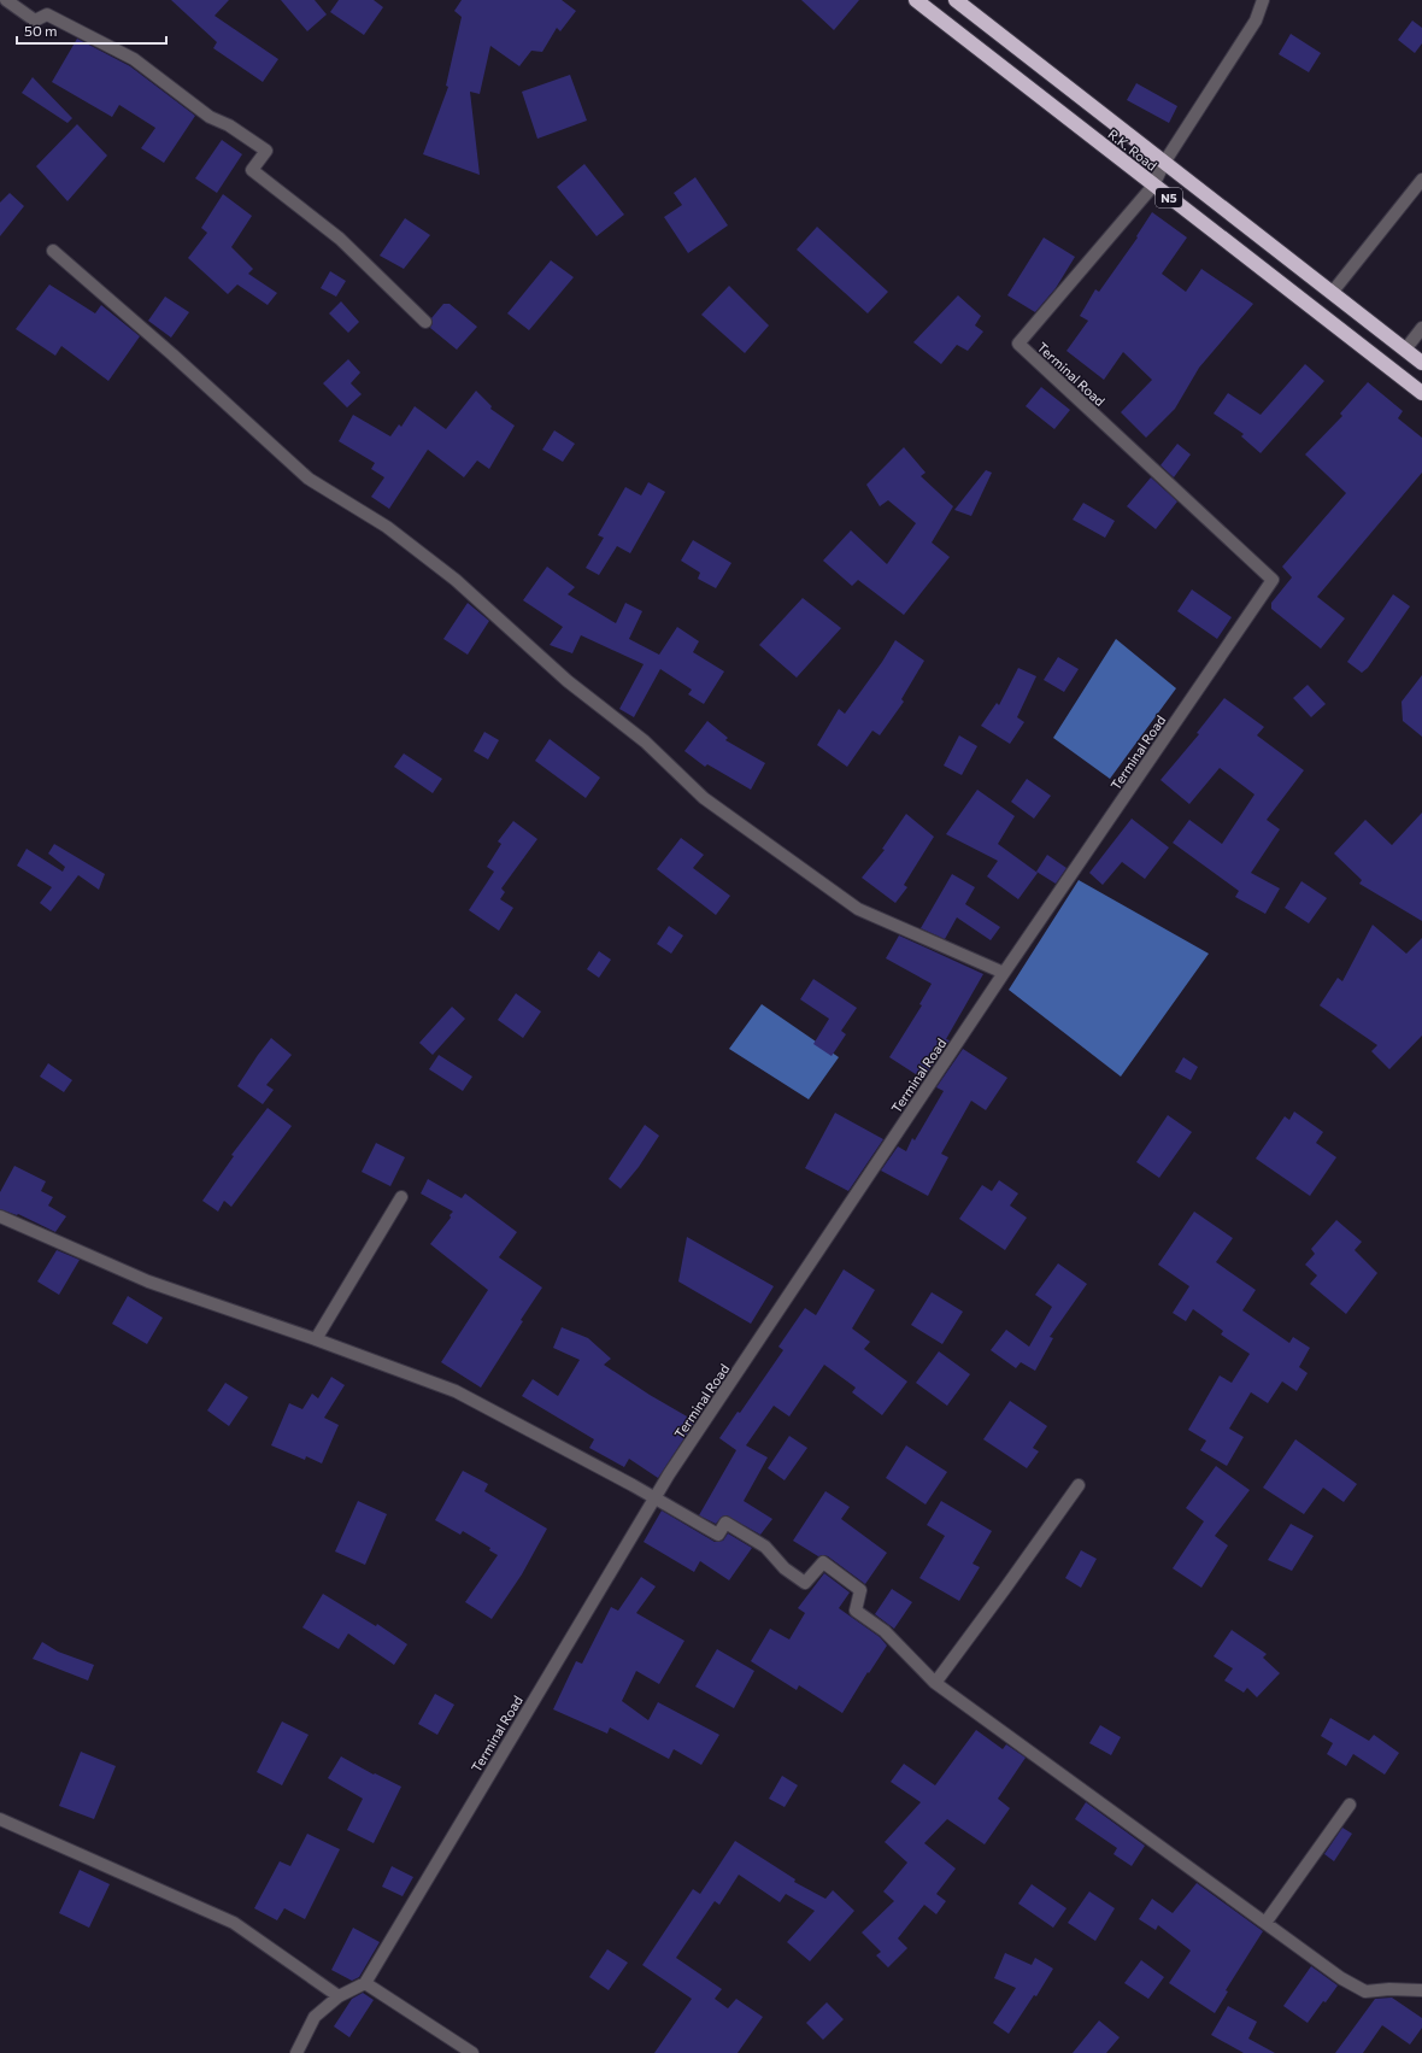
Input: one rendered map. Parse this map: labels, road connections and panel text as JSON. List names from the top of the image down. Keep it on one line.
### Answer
{"streets":{"highway":["R.K. Road","N5"],"street":["Terminal Road"]},"crossings":[["R.K. Road","Terminal Road"]],"scale_bar":"50 m"}
